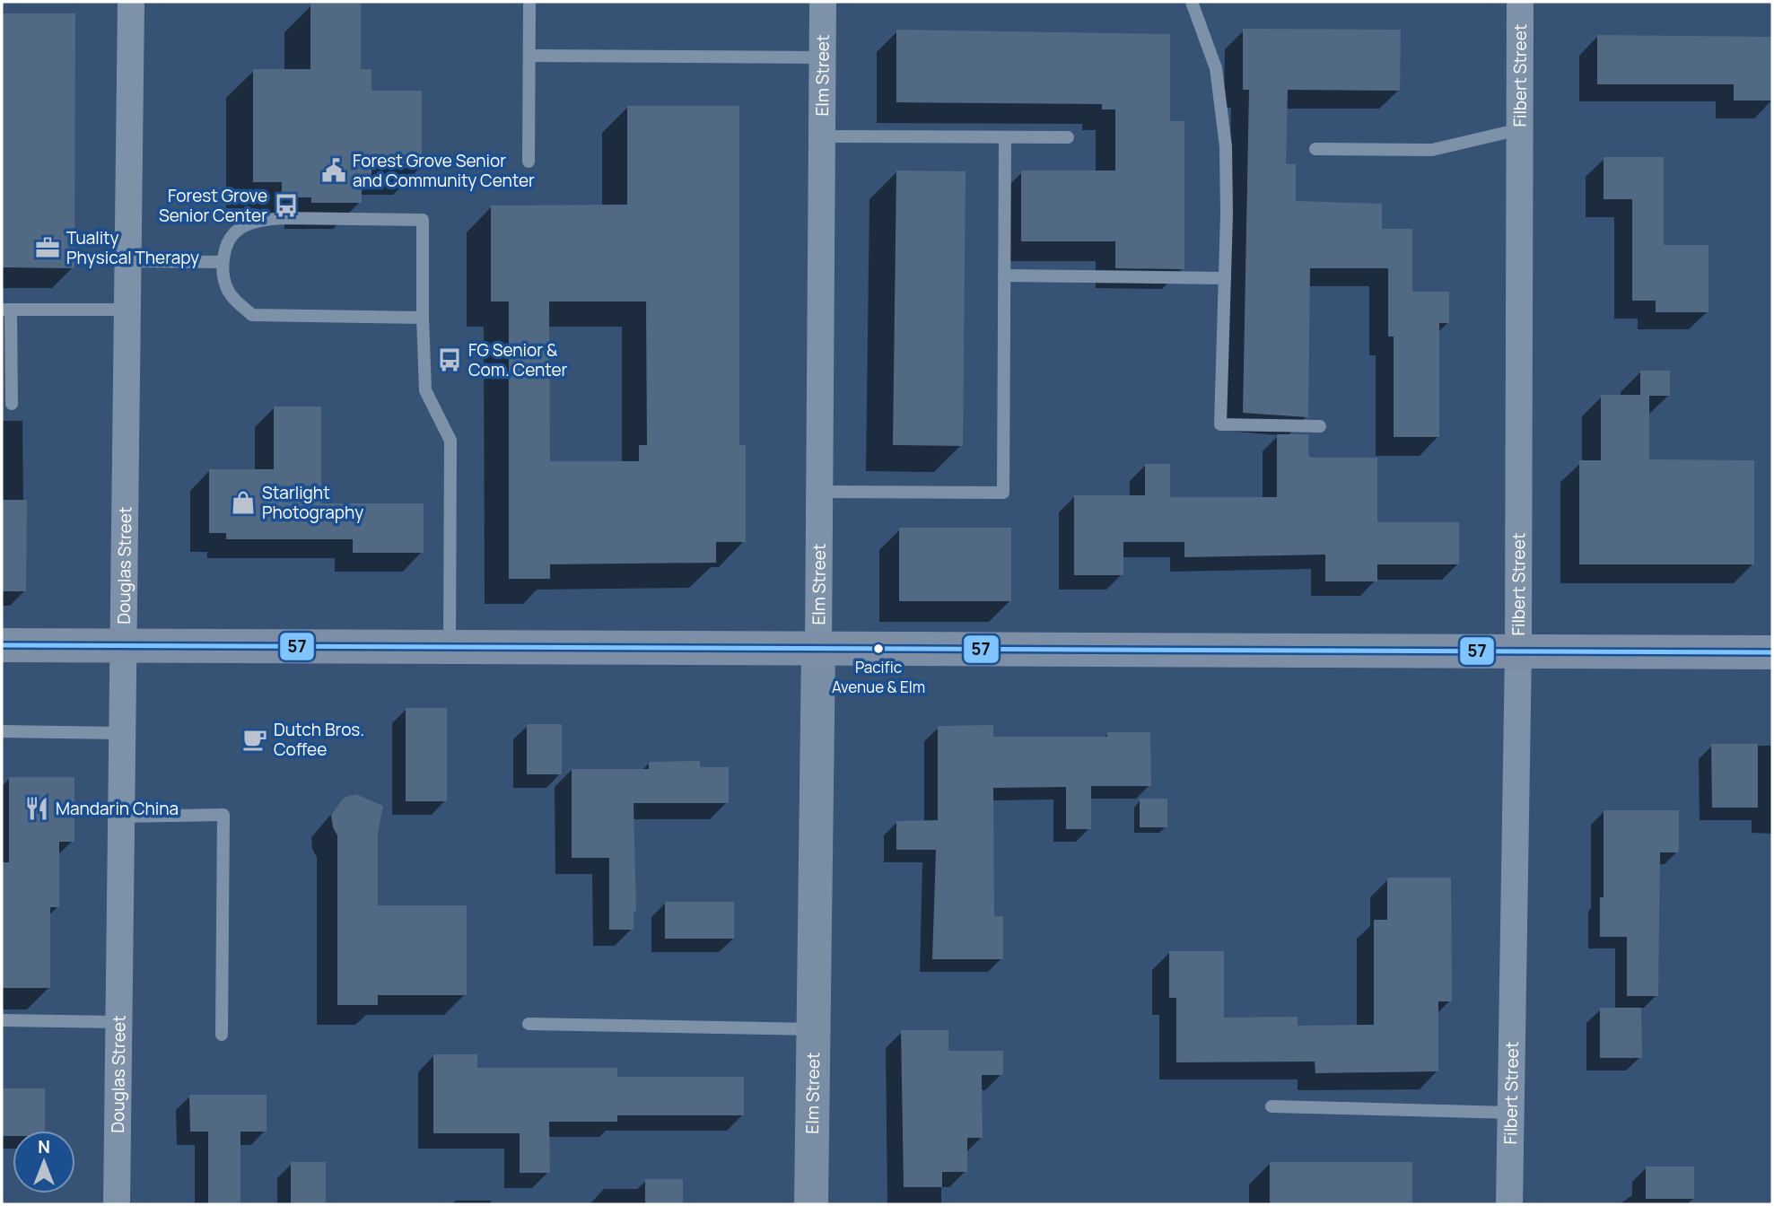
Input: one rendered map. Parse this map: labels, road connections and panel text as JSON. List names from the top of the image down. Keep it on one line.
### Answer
{"streets":{"street":["Elm Street","Filbert Street","Douglas Street"]},"places":{"public building":["Forest Grove Senior and Community Center"],"bus stop":["Forest Grove Senior Center","FG Senior & Com. Center"],"office":["Tuality Physical Therapy"],"shop":["Starlight Photography"],"other":["Pacific Avenue & Elm"],"cafe":["Dutch Bros. Coffee"],"restaurant":["Mandarin China"]},"lines":["transit line 57"],"north":"top"}
